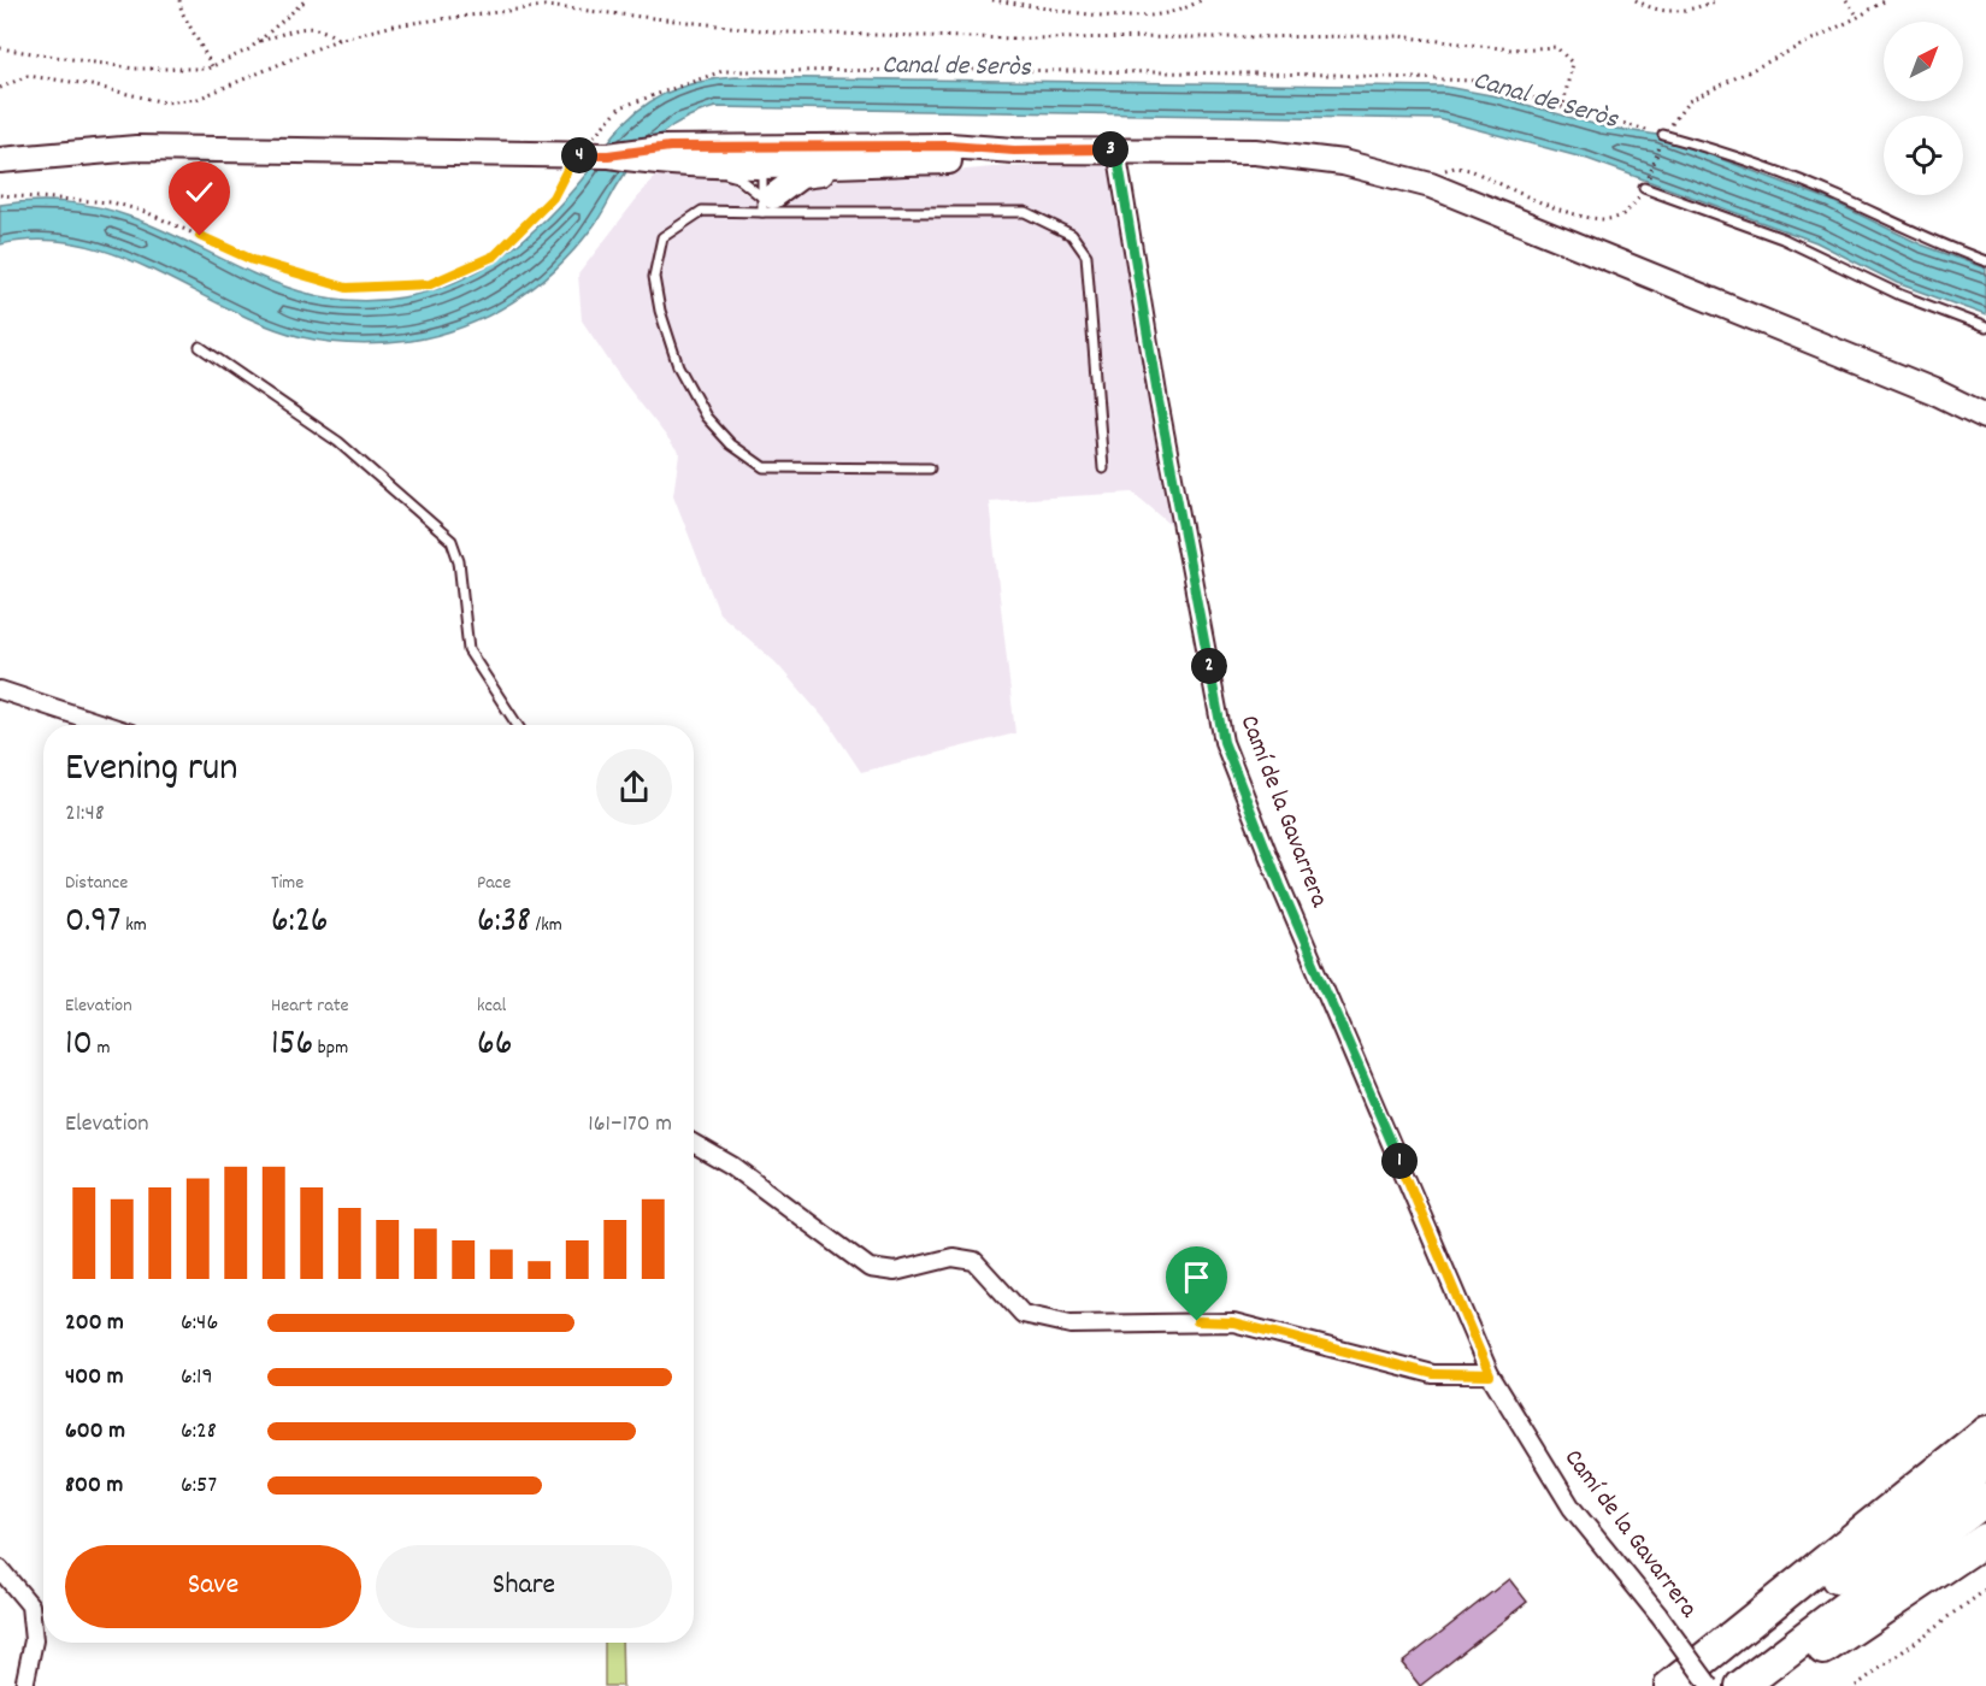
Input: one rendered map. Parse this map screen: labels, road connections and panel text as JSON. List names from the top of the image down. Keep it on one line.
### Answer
{"streets":{"street":["Camí de la Gavarrera"]},"water":["Canal de Seròs"],"north":"top right","page":{"pins":["3","4","2","1"],"heading":["Evening run","21:48"],"stats":[["Distance","0.97 km"],["Time","6:26"],["Pace","6:38 /km"],["Elevation","10 m"],["Heart rate","156 bpm"],["kcal","66"]],"chart":["Elevation","161–170 m"],"list":[{"name":"200 m","note":"6:46"},{"name":"400 m","note":"6:19"},{"name":"600 m","note":"6:28"},{"name":"800 m","note":"6:57"}],"buttons":["Save","Share"]}}
